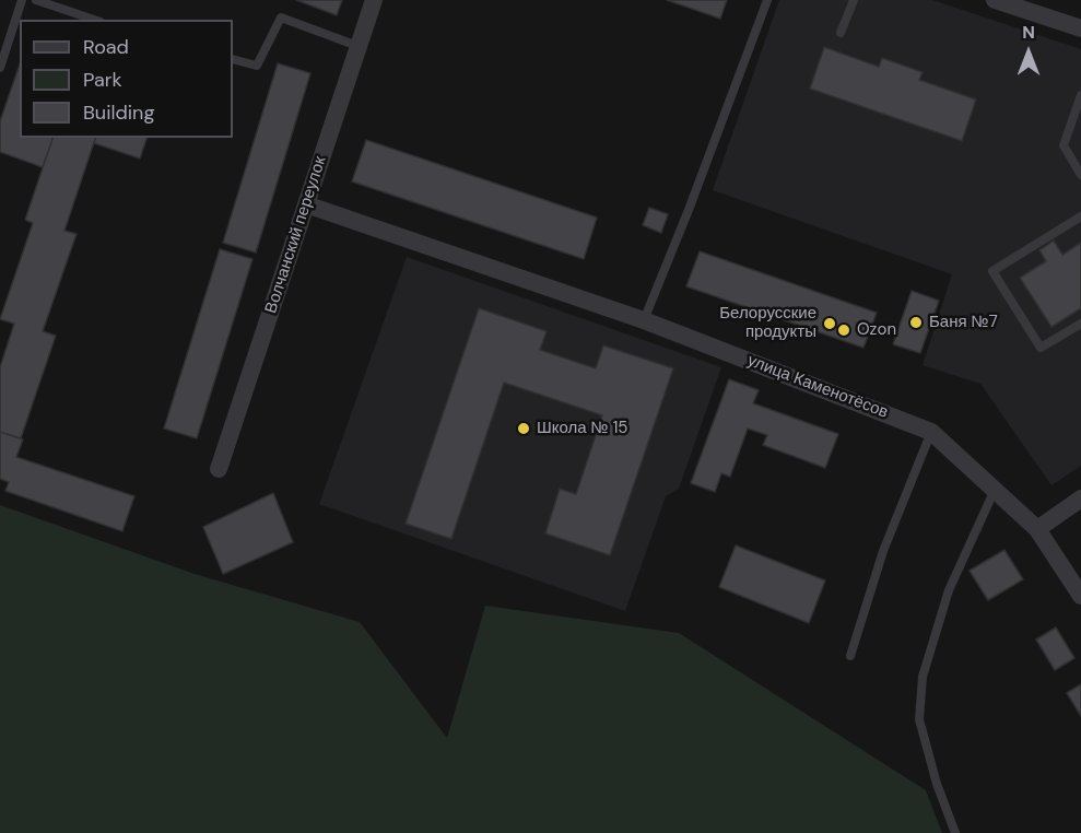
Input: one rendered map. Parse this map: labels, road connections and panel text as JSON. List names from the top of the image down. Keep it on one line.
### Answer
{"streets":{"street":["Волчанский переулок","улица Каменотёсов"]},"crossings":[["Волчанский переулок","улица Каменотёсов"]],"places":["Баня №7","Белорусские продукты","Ozon","Школа № 15"],"legend":["Road","Park","Building"],"north":"top"}
